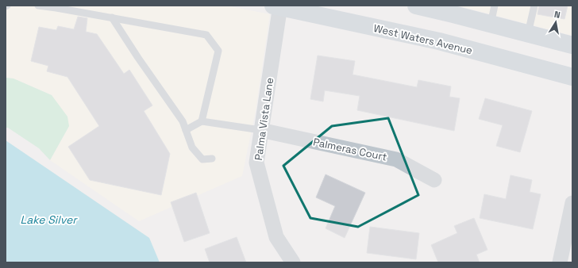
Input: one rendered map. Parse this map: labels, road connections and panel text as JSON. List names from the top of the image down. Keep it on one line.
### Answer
{"streets":{"main road":["West Waters Avenue"],"street":["Palma Vista Lane","Palmeras Court"]},"crossings":[["West Waters Avenue","Palma Vista Lane"],["Palma Vista Lane","Palmeras Court"]],"water":["Lake Silver"],"north":"top"}
